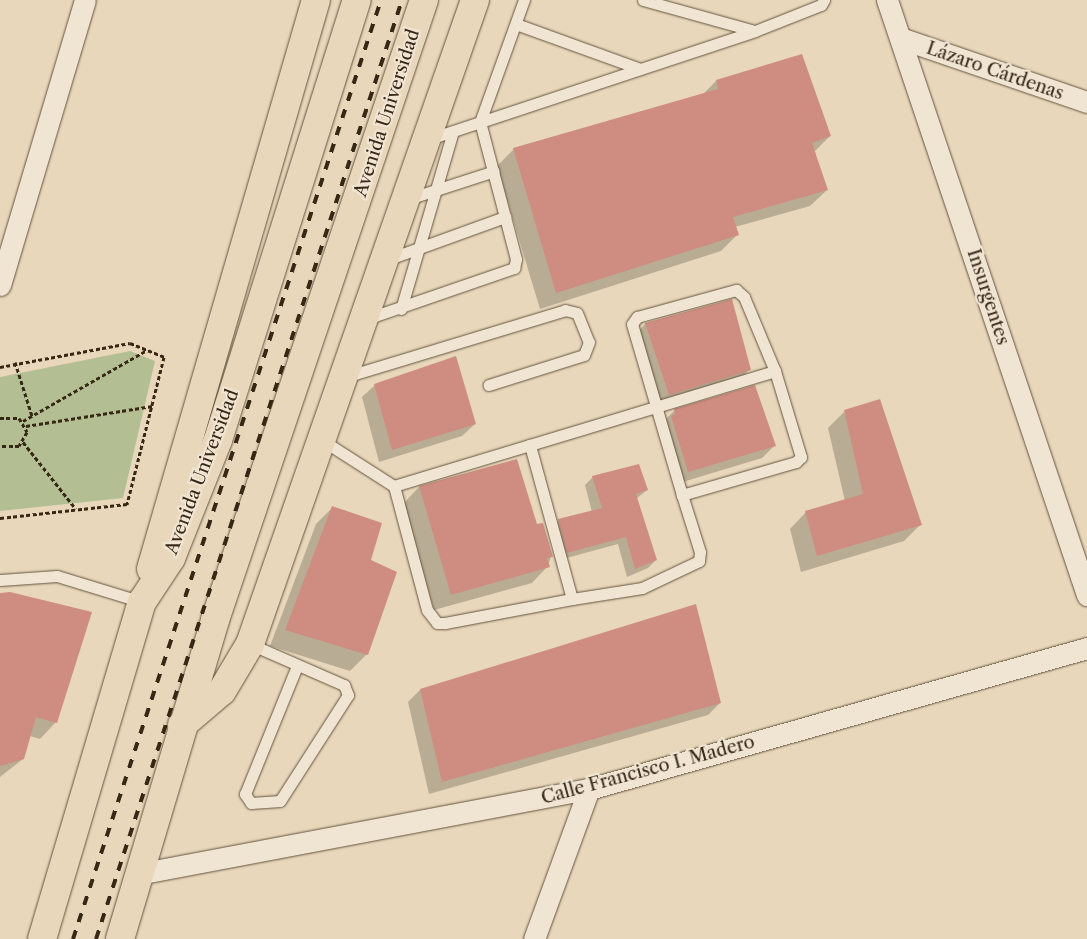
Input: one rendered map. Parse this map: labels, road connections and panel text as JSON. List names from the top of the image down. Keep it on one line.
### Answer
{"streets":{"highway":["Avenida Universidad"],"street":["Lázaro Cárdenas","Insurgentes","Calle Francisco I. Madero"]},"crossings":[["Lázaro Cárdenas","Insurgentes"],["Avenida Universidad","Calle Francisco I. Madero"]]}
